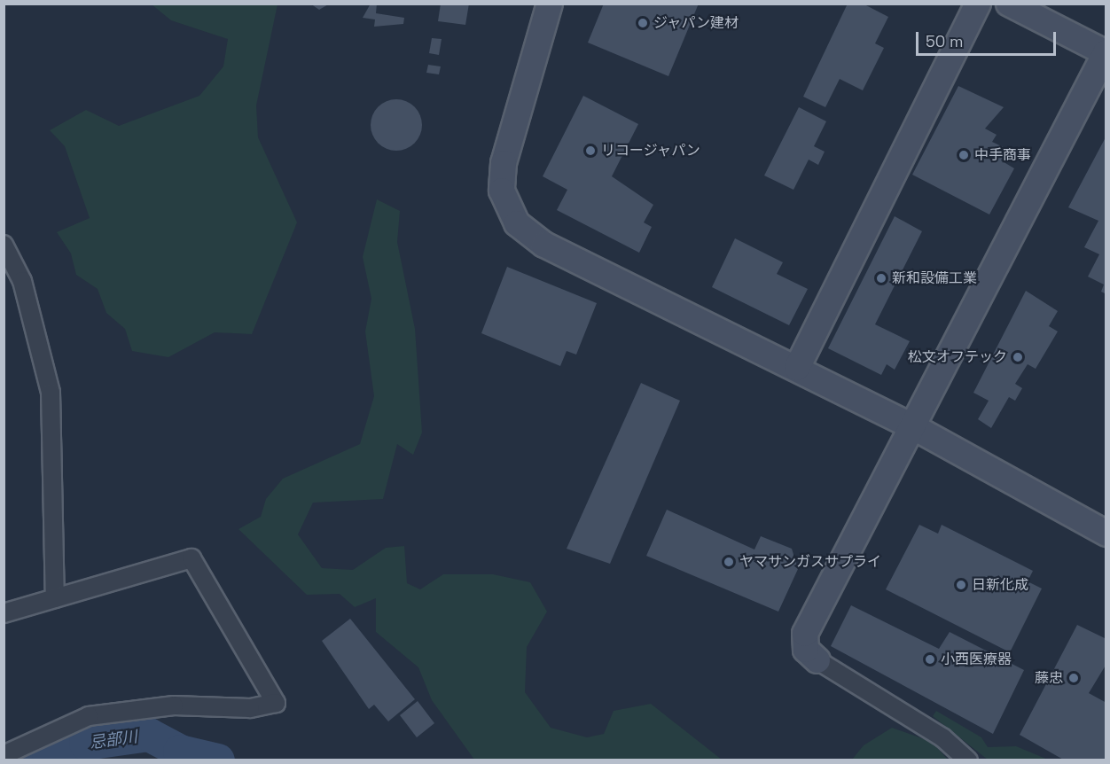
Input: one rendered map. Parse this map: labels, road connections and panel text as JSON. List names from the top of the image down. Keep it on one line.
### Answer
{"water":["忌部川"],"places":["ジャパン建材","リコージャパン","中手商事","新和設備工業","松文オフテック","ヤマサンガスサプライ","日新化成","小西医療器","藤忠"],"scale_bar":"50 m"}
